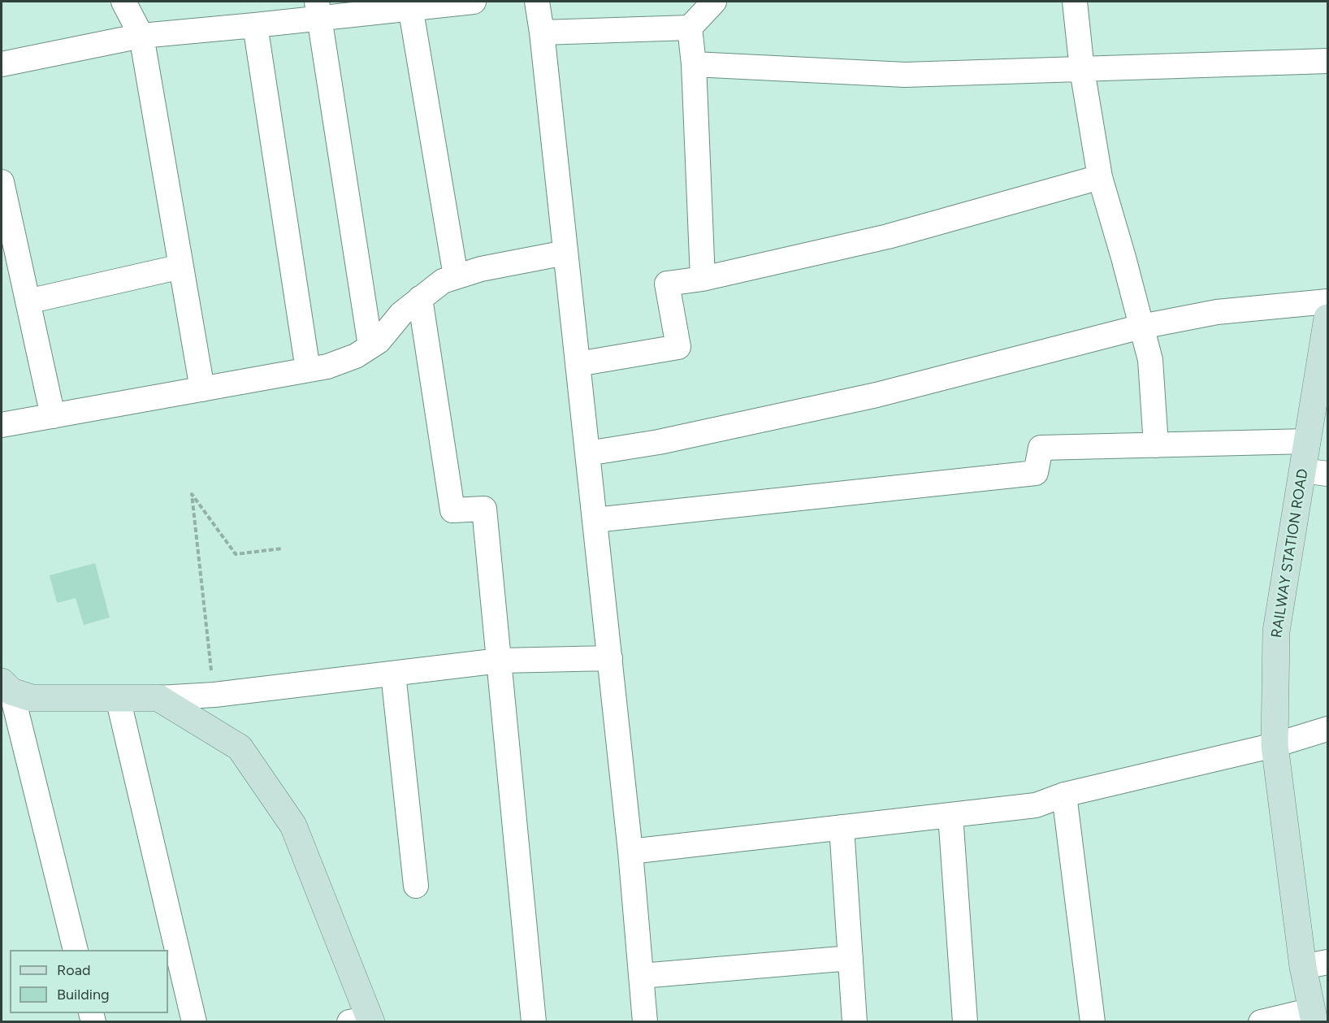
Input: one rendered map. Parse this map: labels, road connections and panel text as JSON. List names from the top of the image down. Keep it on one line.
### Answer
{"streets":{"street":["RAILWAY STATION ROAD"]},"legend":["Road","Building"]}
